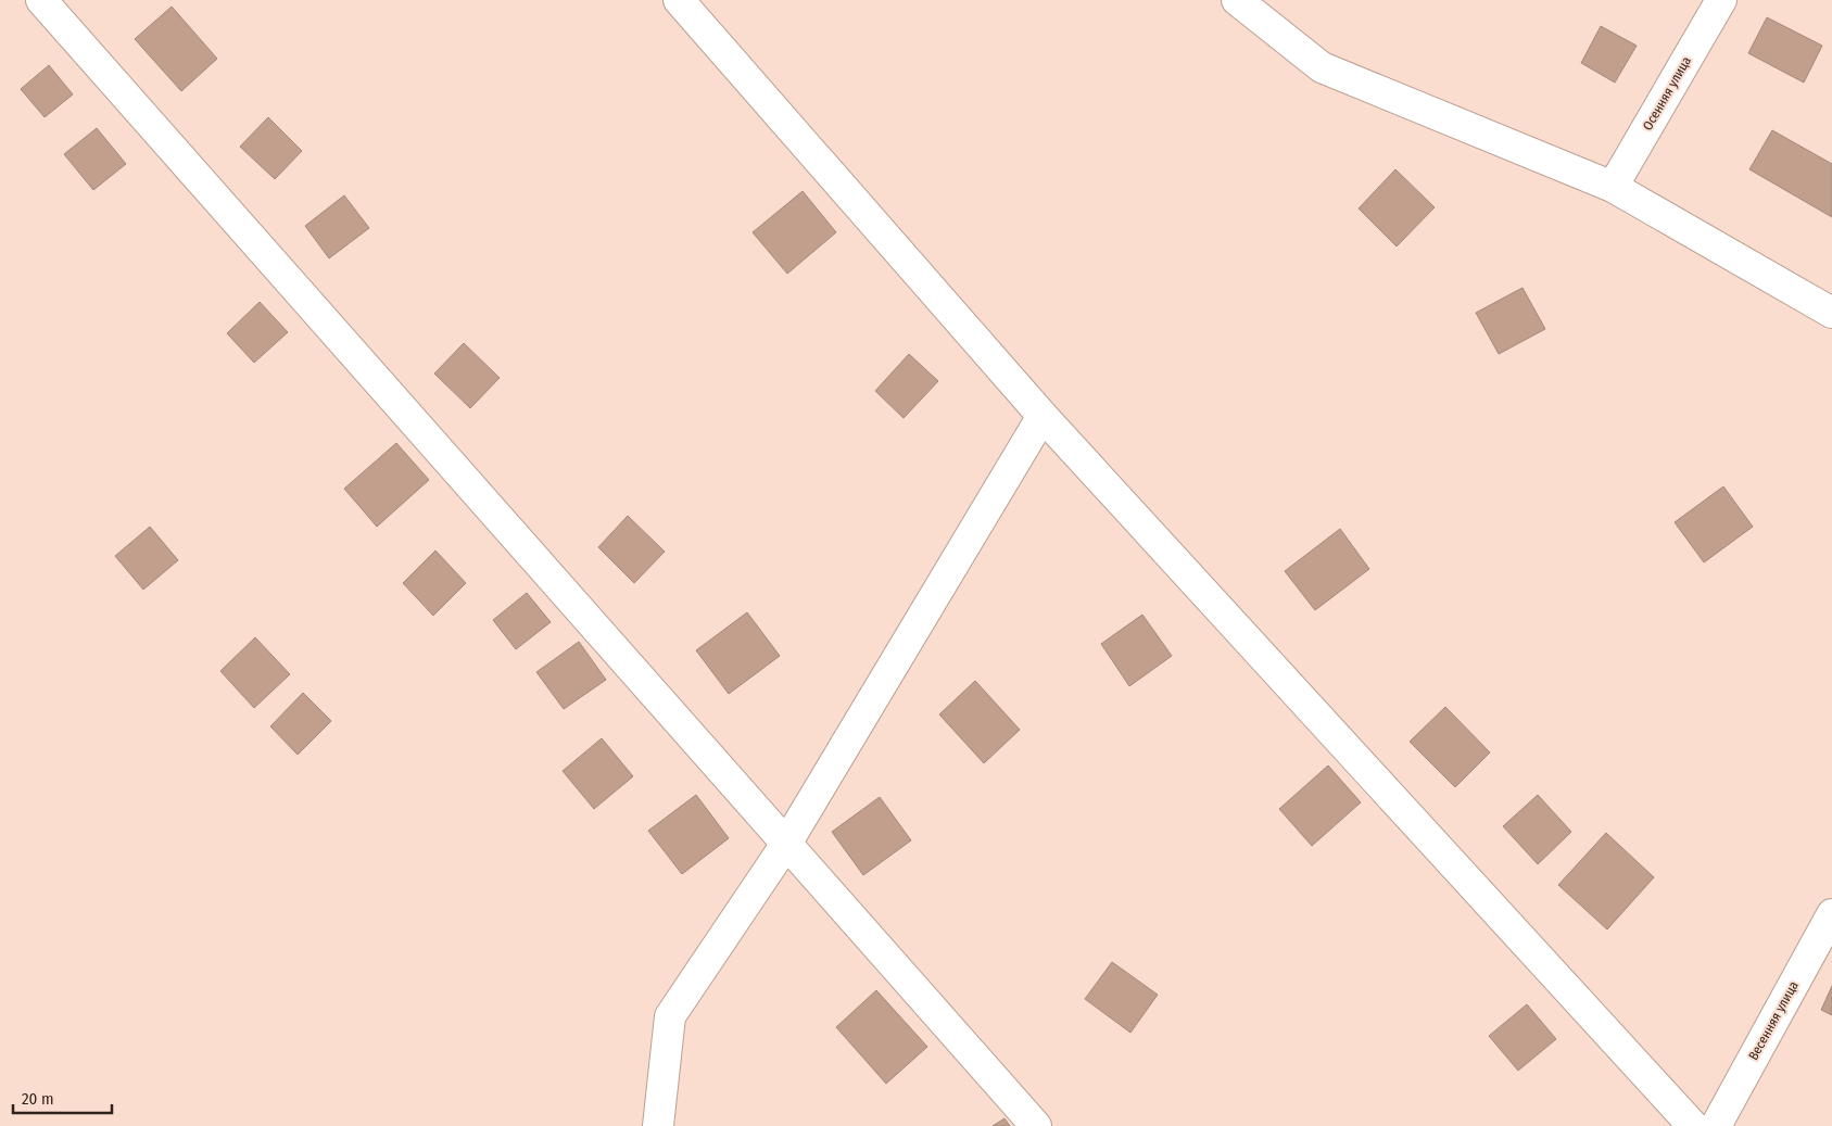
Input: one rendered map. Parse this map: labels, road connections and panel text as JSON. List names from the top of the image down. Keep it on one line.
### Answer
{"streets":{"street":["Осенняя улица","Весенняя улица"]},"scale_bar":"20 m"}
